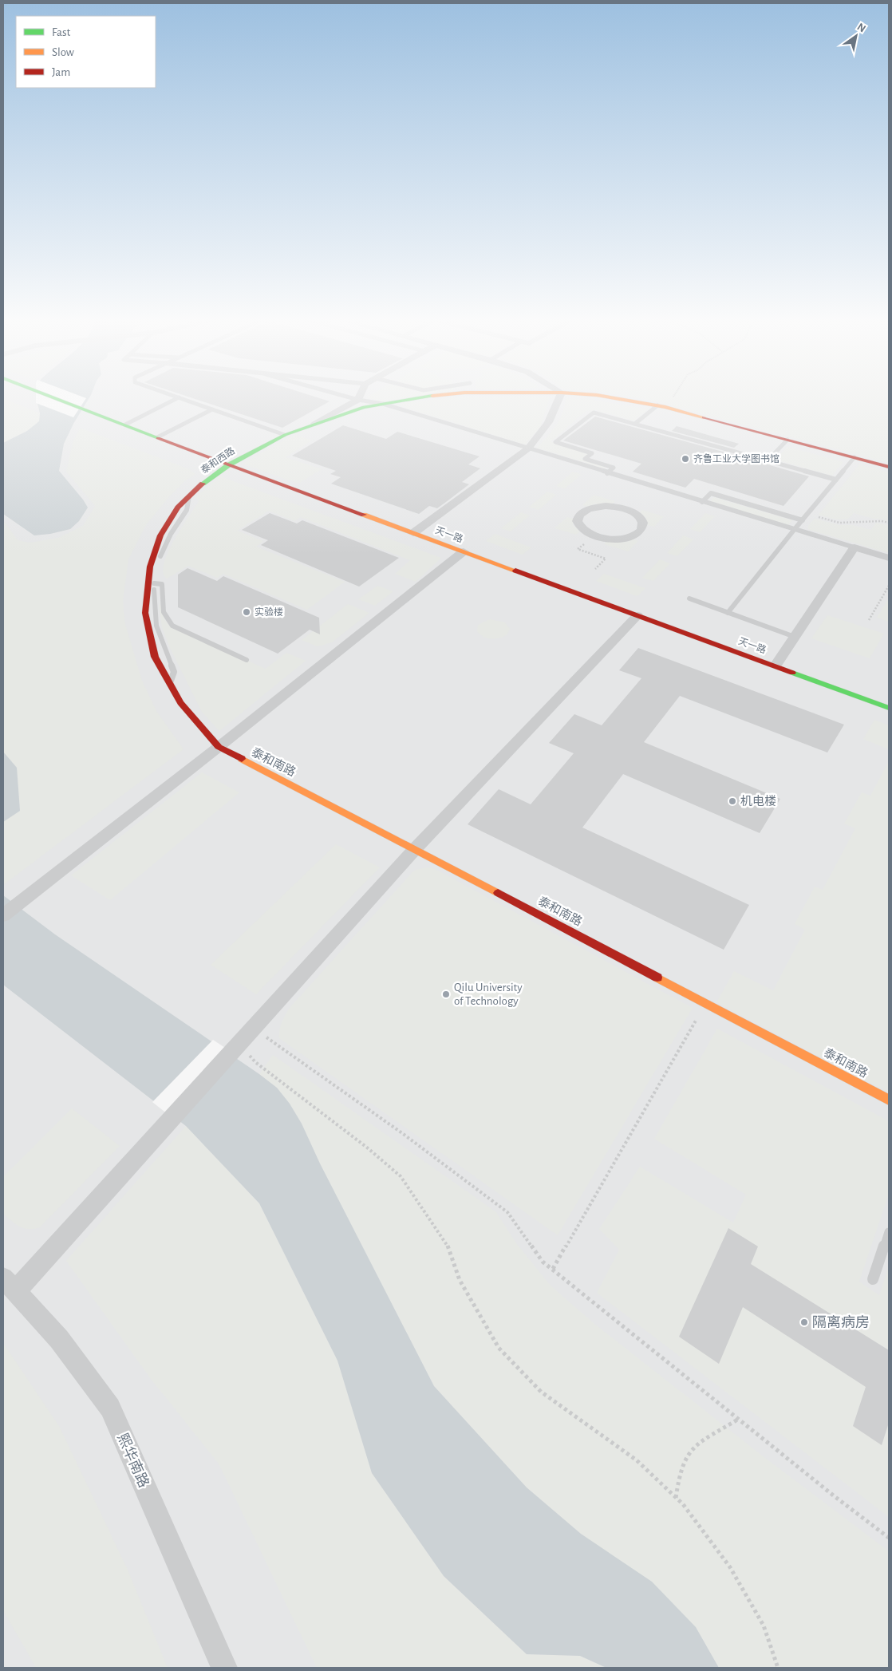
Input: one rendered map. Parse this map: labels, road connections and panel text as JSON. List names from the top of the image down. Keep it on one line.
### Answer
{"streets":{"street":["泰和西路","天一路","泰和南路","熙华南路"]},"crossings":[["泰和西路","天一路"],["泰和西路","泰和南路"]],"places":["齐鲁工业大学图书馆","实验楼","机电楼","Qilu University of Technology","隔离病房"],"legend":["Fast","Slow","Jam"],"north":"top right"}
